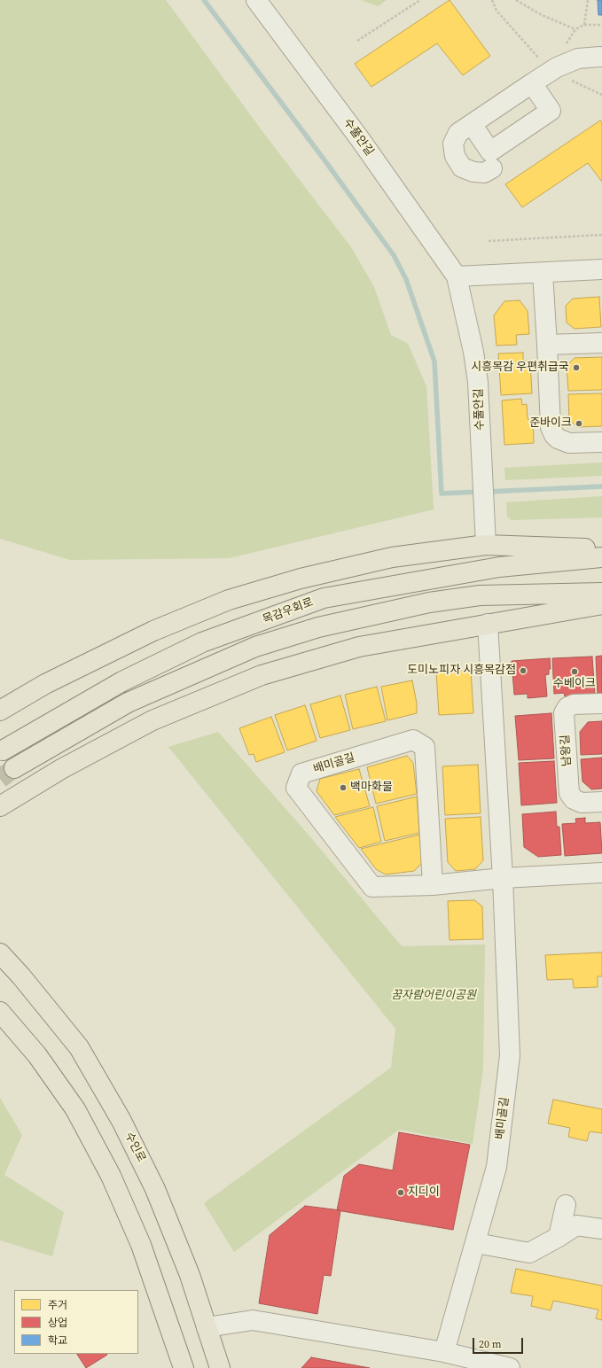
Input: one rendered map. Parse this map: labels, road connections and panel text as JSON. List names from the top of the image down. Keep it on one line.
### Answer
{"streets":{"main road":["목감우회로","수인로"],"street":["수풀안길","남왕길","배미골길"]},"parks":["꿈자람어린이공원"],"places":["시흥목감 우편취급국","준바이크","도미노피자 시흥목감점","수베이크","백마화물","지디이"],"legend":["주거","상업","학교"],"scale_bar":"20 m"}
